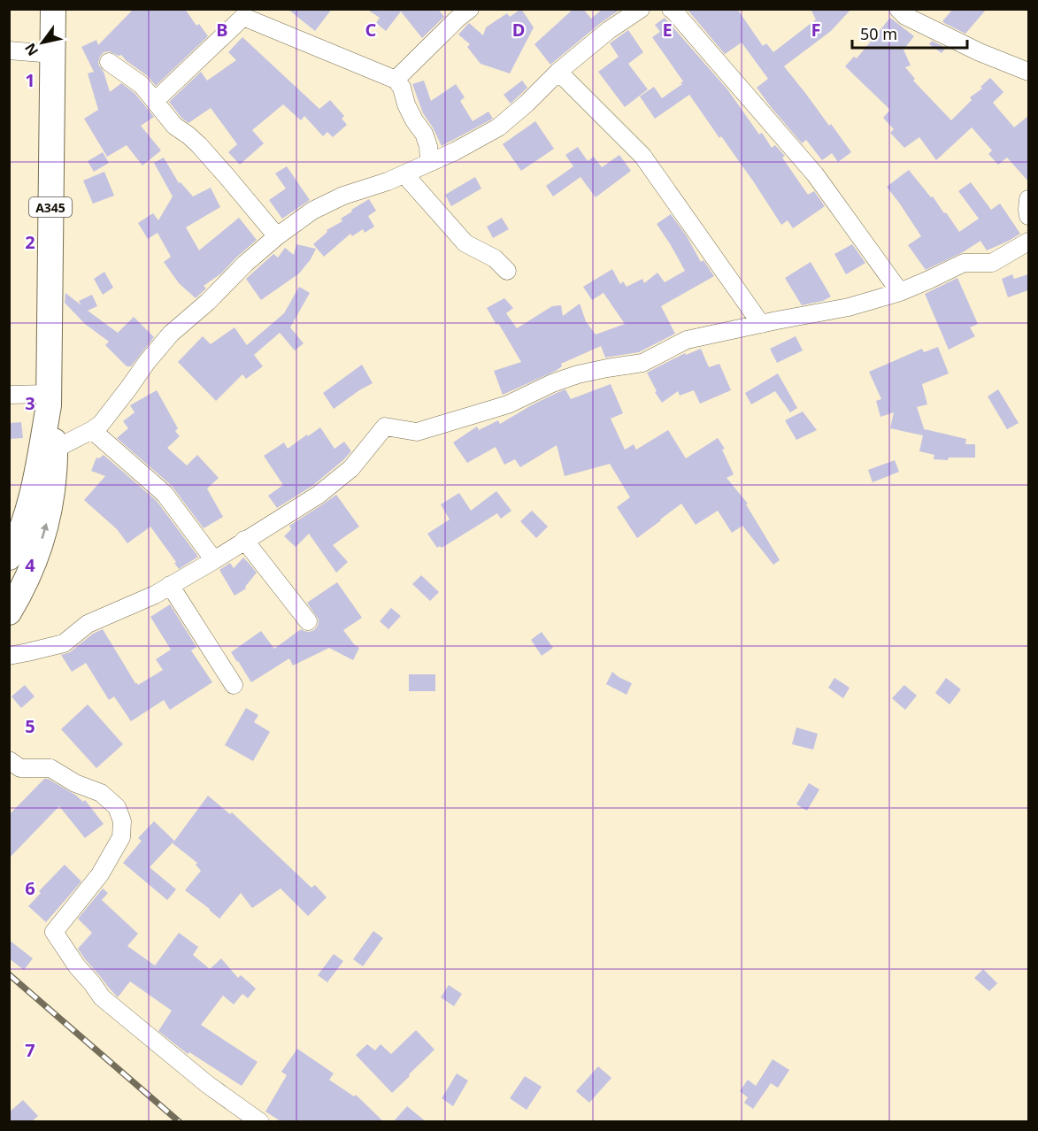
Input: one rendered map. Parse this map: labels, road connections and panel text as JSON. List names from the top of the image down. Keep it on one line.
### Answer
{"streets":{"highway":["A345"]},"scale_bar":"50 m","north":"bottom left","grid":{"columns":["B","C","D","E","F"],"rows":["1","2","3","4","5","6","7"]}}
